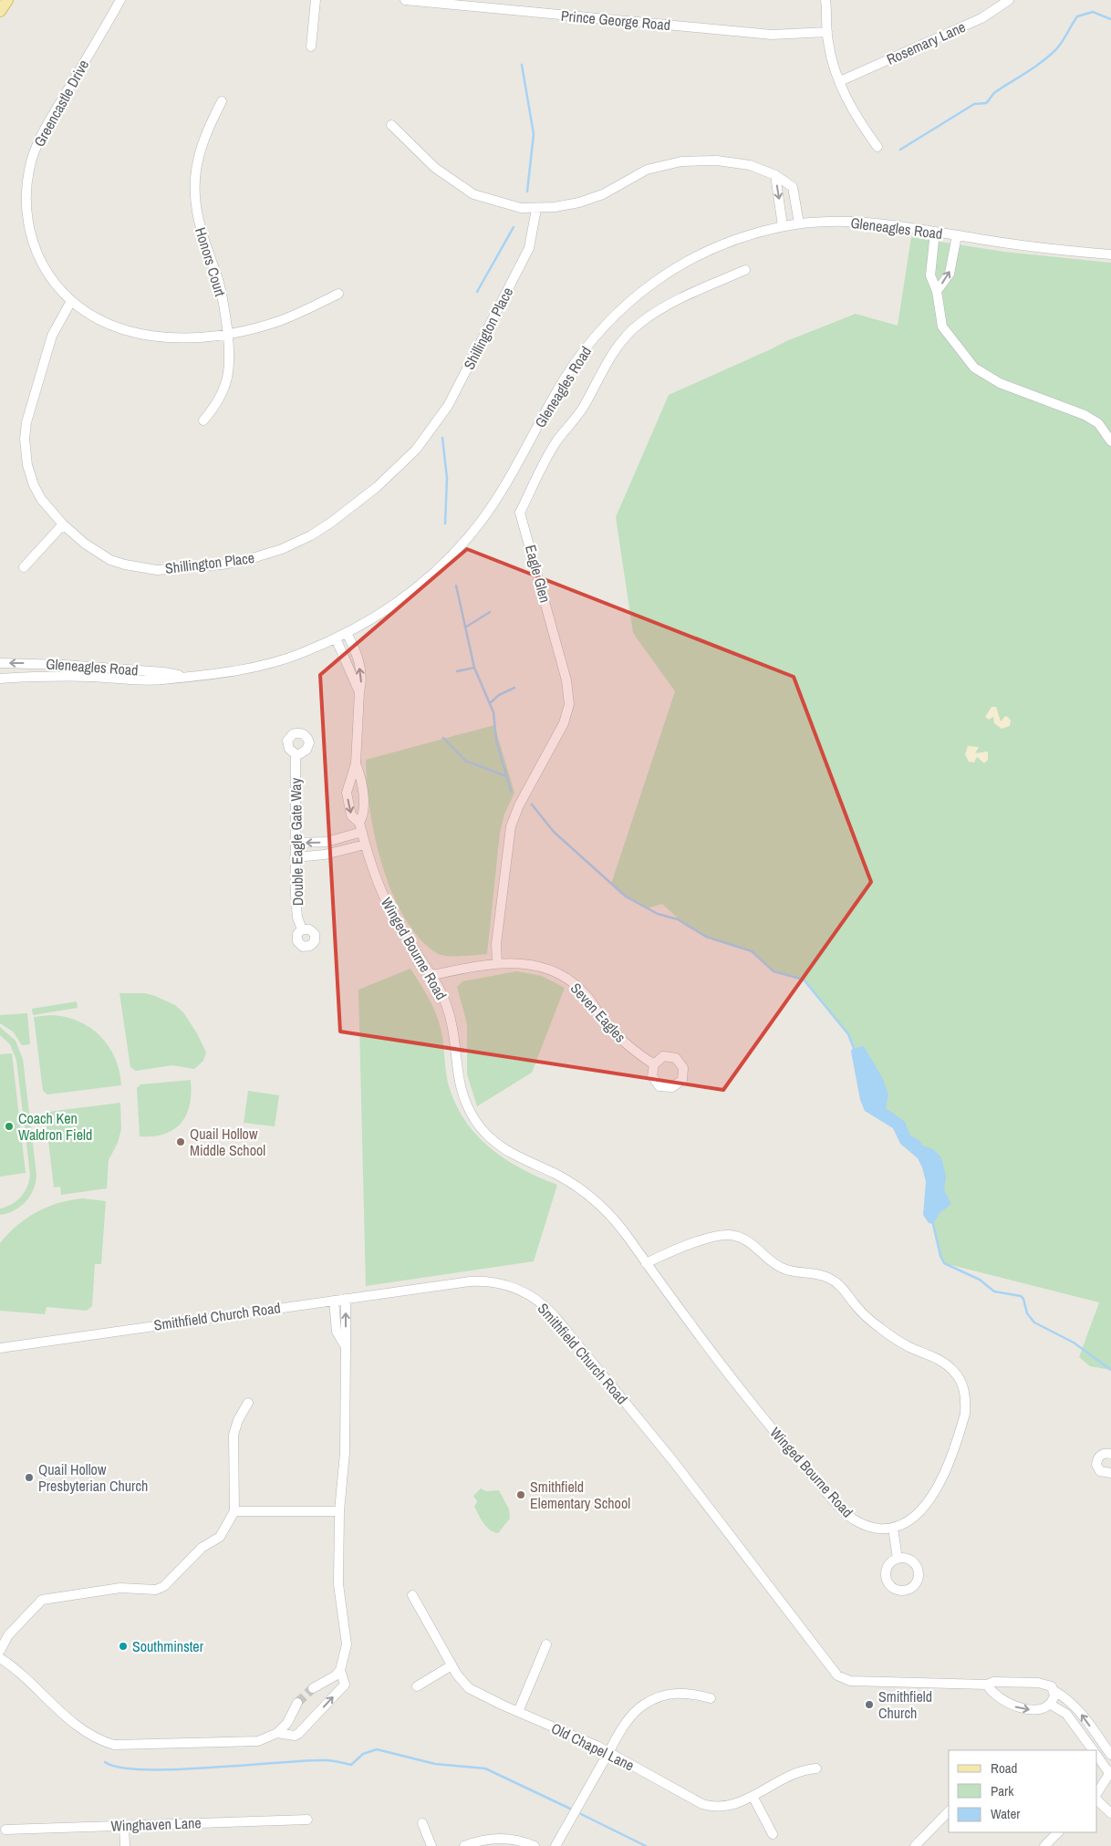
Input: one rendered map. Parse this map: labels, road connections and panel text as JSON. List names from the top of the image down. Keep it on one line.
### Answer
{"streets":{"street":["Prince George Road","Rosemary Lane","Greencastle Drive","Gleneagles Road","Honors Court","Shillington Place","Eagle Glen","Double Eagle Gate Way","Winged Bourne Road","Seven Eagles","Smithfield Church Road","Old Chapel Lane","Winghaven Lane"]},"crossings":[["Greencastle Drive","Honors Court"],["Greencastle Drive","Shillington Place"],["Gleneagles Road","Winged Bourne Road"],["Eagle Glen","Seven Eagles"],["Winged Bourne Road","Seven Eagles"]],"places":["Coach Ken Waldron Field","Quail Hollow Middle School","Quail Hollow Presbyterian Church","Smithfield Elementary School","Southminster","Smithfield Church"],"legend":["Road","Park","Water"]}
